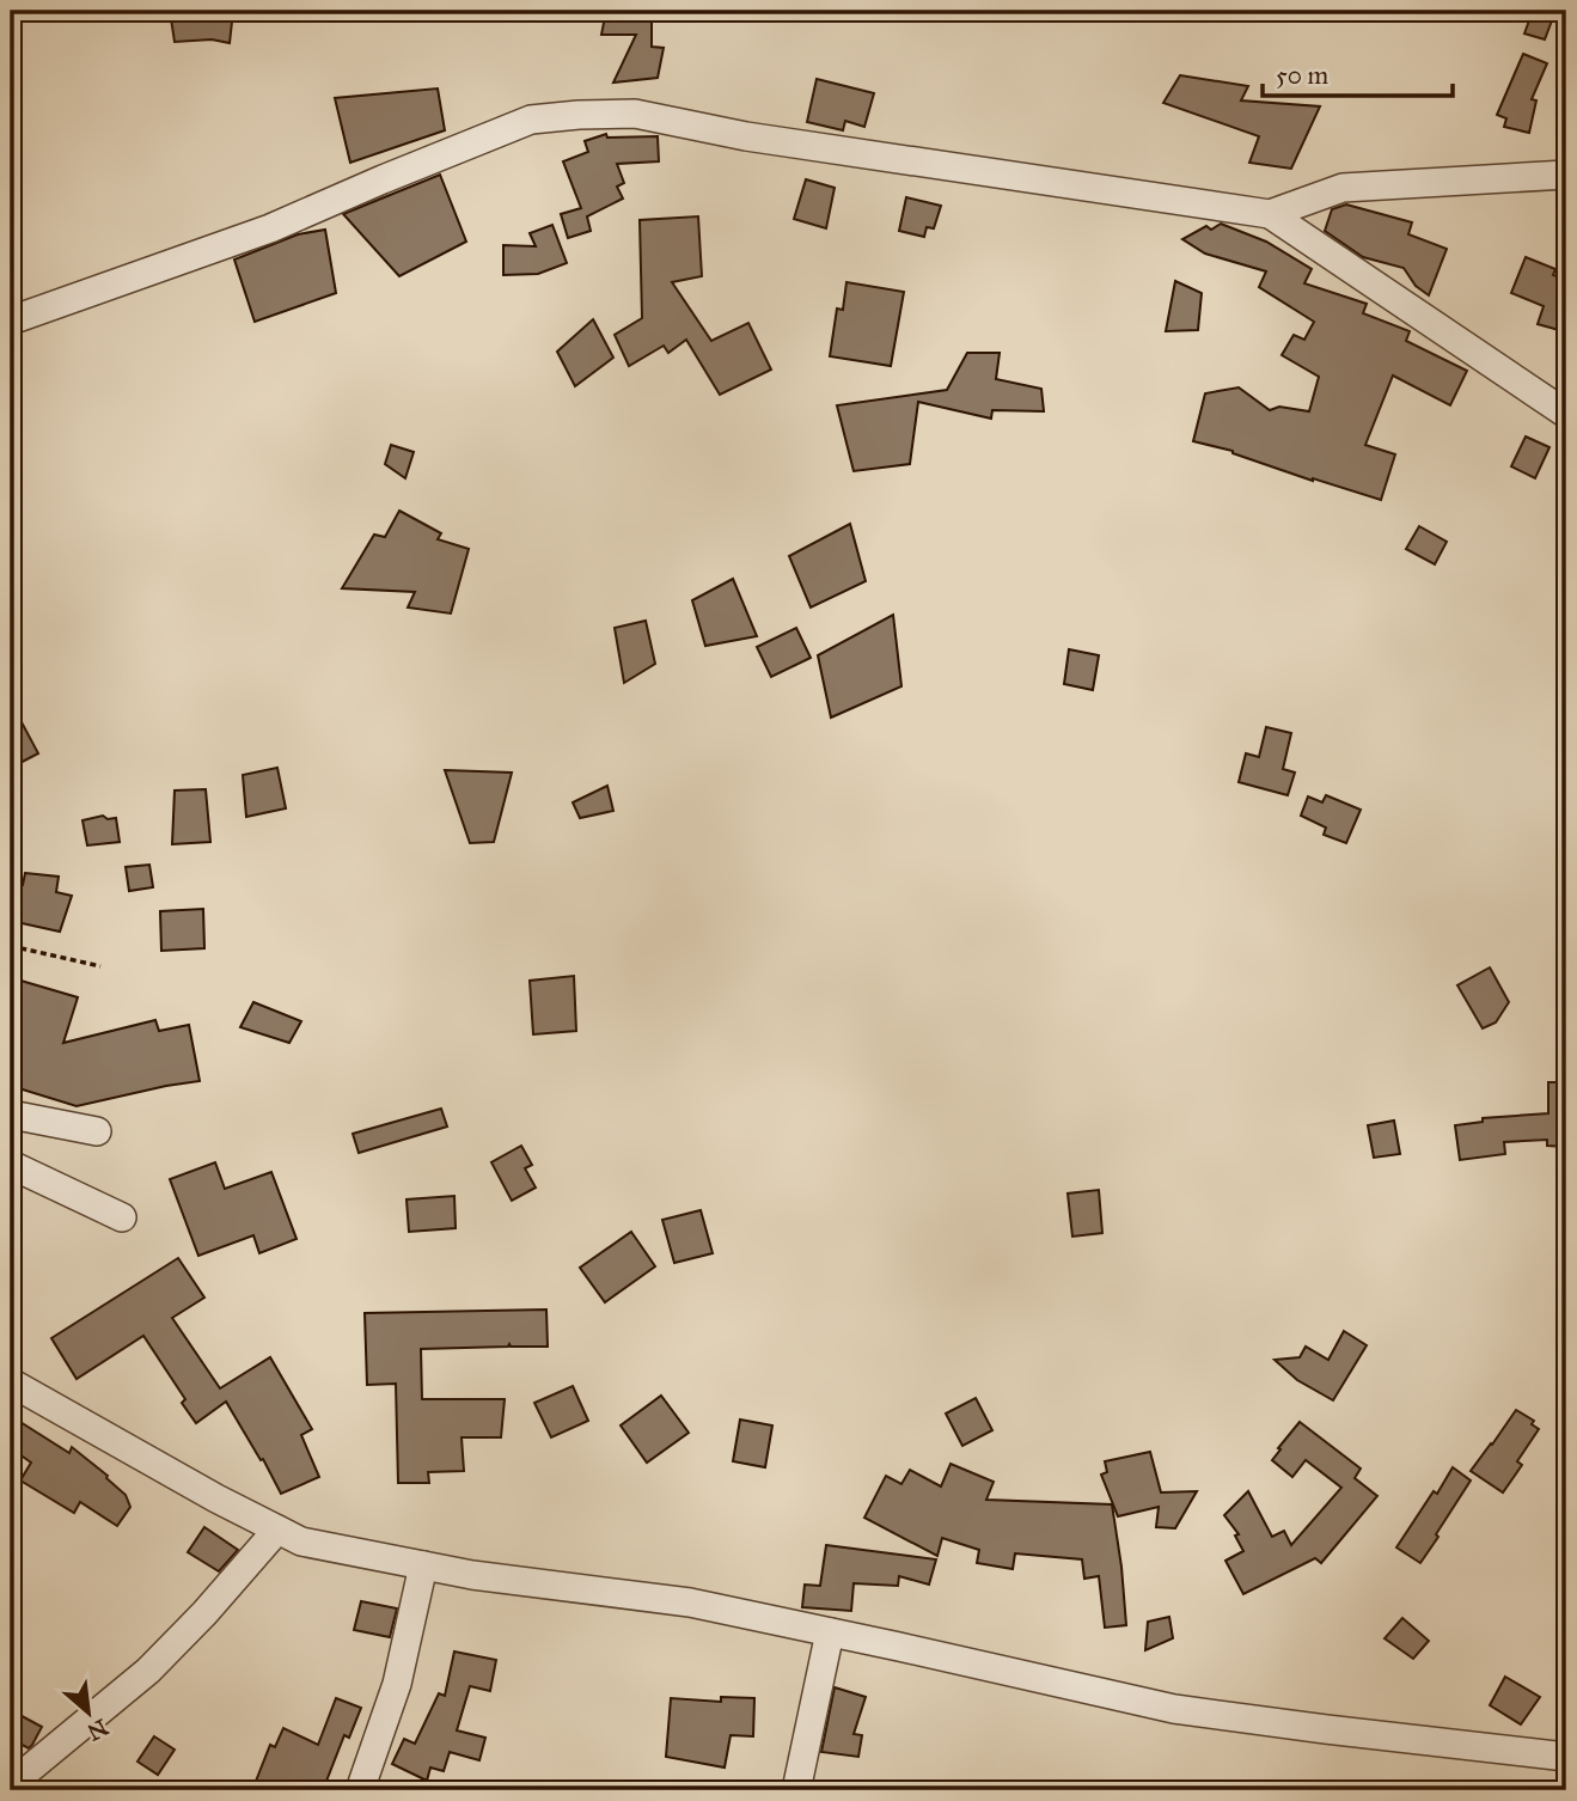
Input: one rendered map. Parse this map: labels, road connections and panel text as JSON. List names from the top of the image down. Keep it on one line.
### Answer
{"scale_bar":"50 m","north":"bottom right"}
